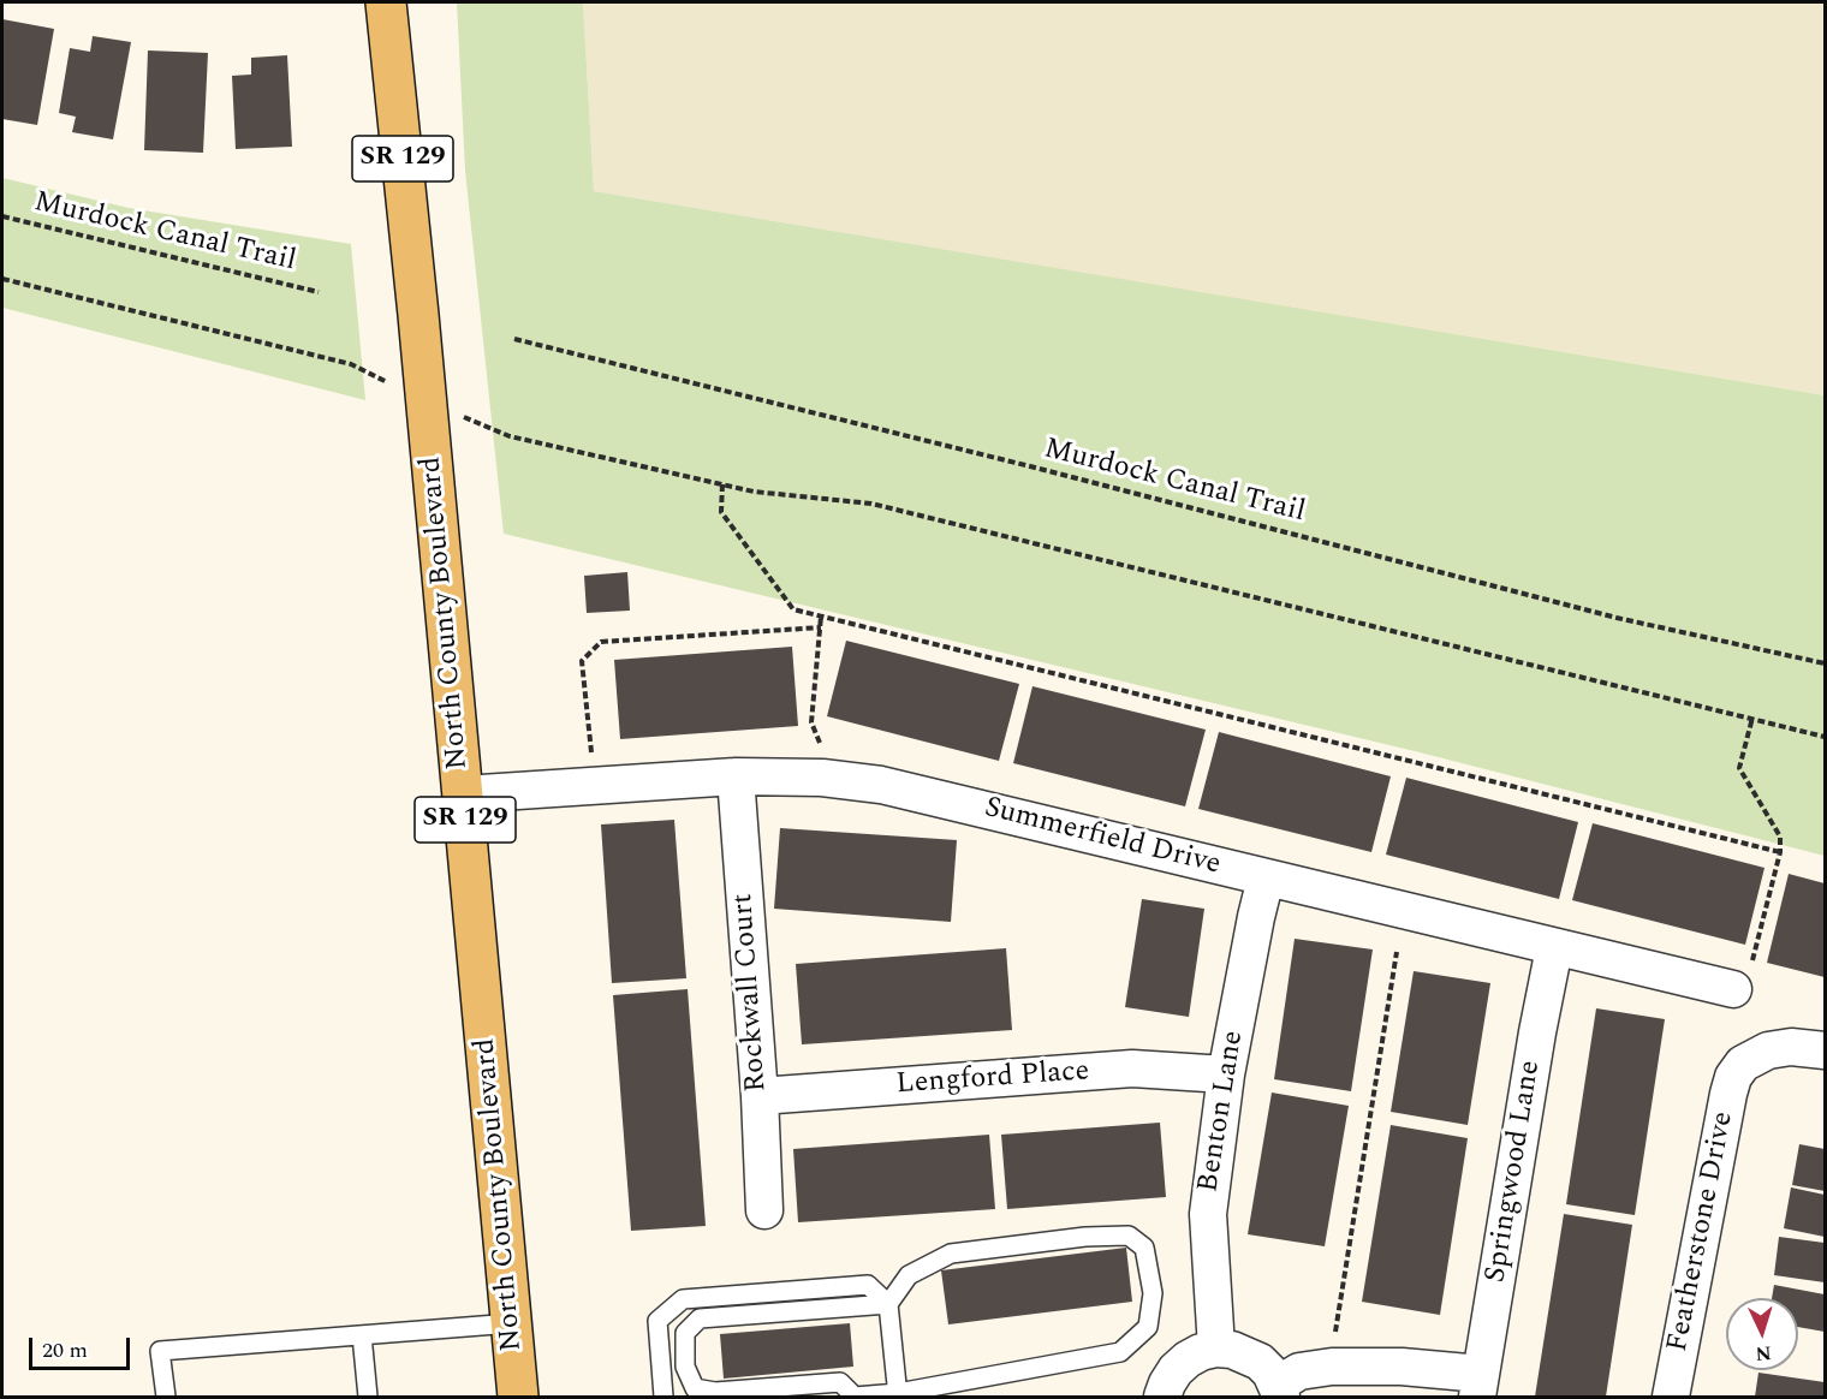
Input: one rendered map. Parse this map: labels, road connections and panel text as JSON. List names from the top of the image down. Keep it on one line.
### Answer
{"streets":{"main road":["SR 129","North County Boulevard"],"street":["Summerfield Drive","Rockwall Court","Lengford Place","Benton Lane","Springwood Lane","Featherstone Drive"],"path":["Murdock Canal Trail"]},"crossings":[["North County Boulevard","Summerfield Drive"],["Summerfield Drive","Rockwall Court"],["Summerfield Drive","Benton Lane"],["Summerfield Drive","Springwood Lane"],["Rockwall Court","Lengford Place"],["Lengford Place","Benton Lane"]],"scale_bar":"20 m","north":"bottom"}
